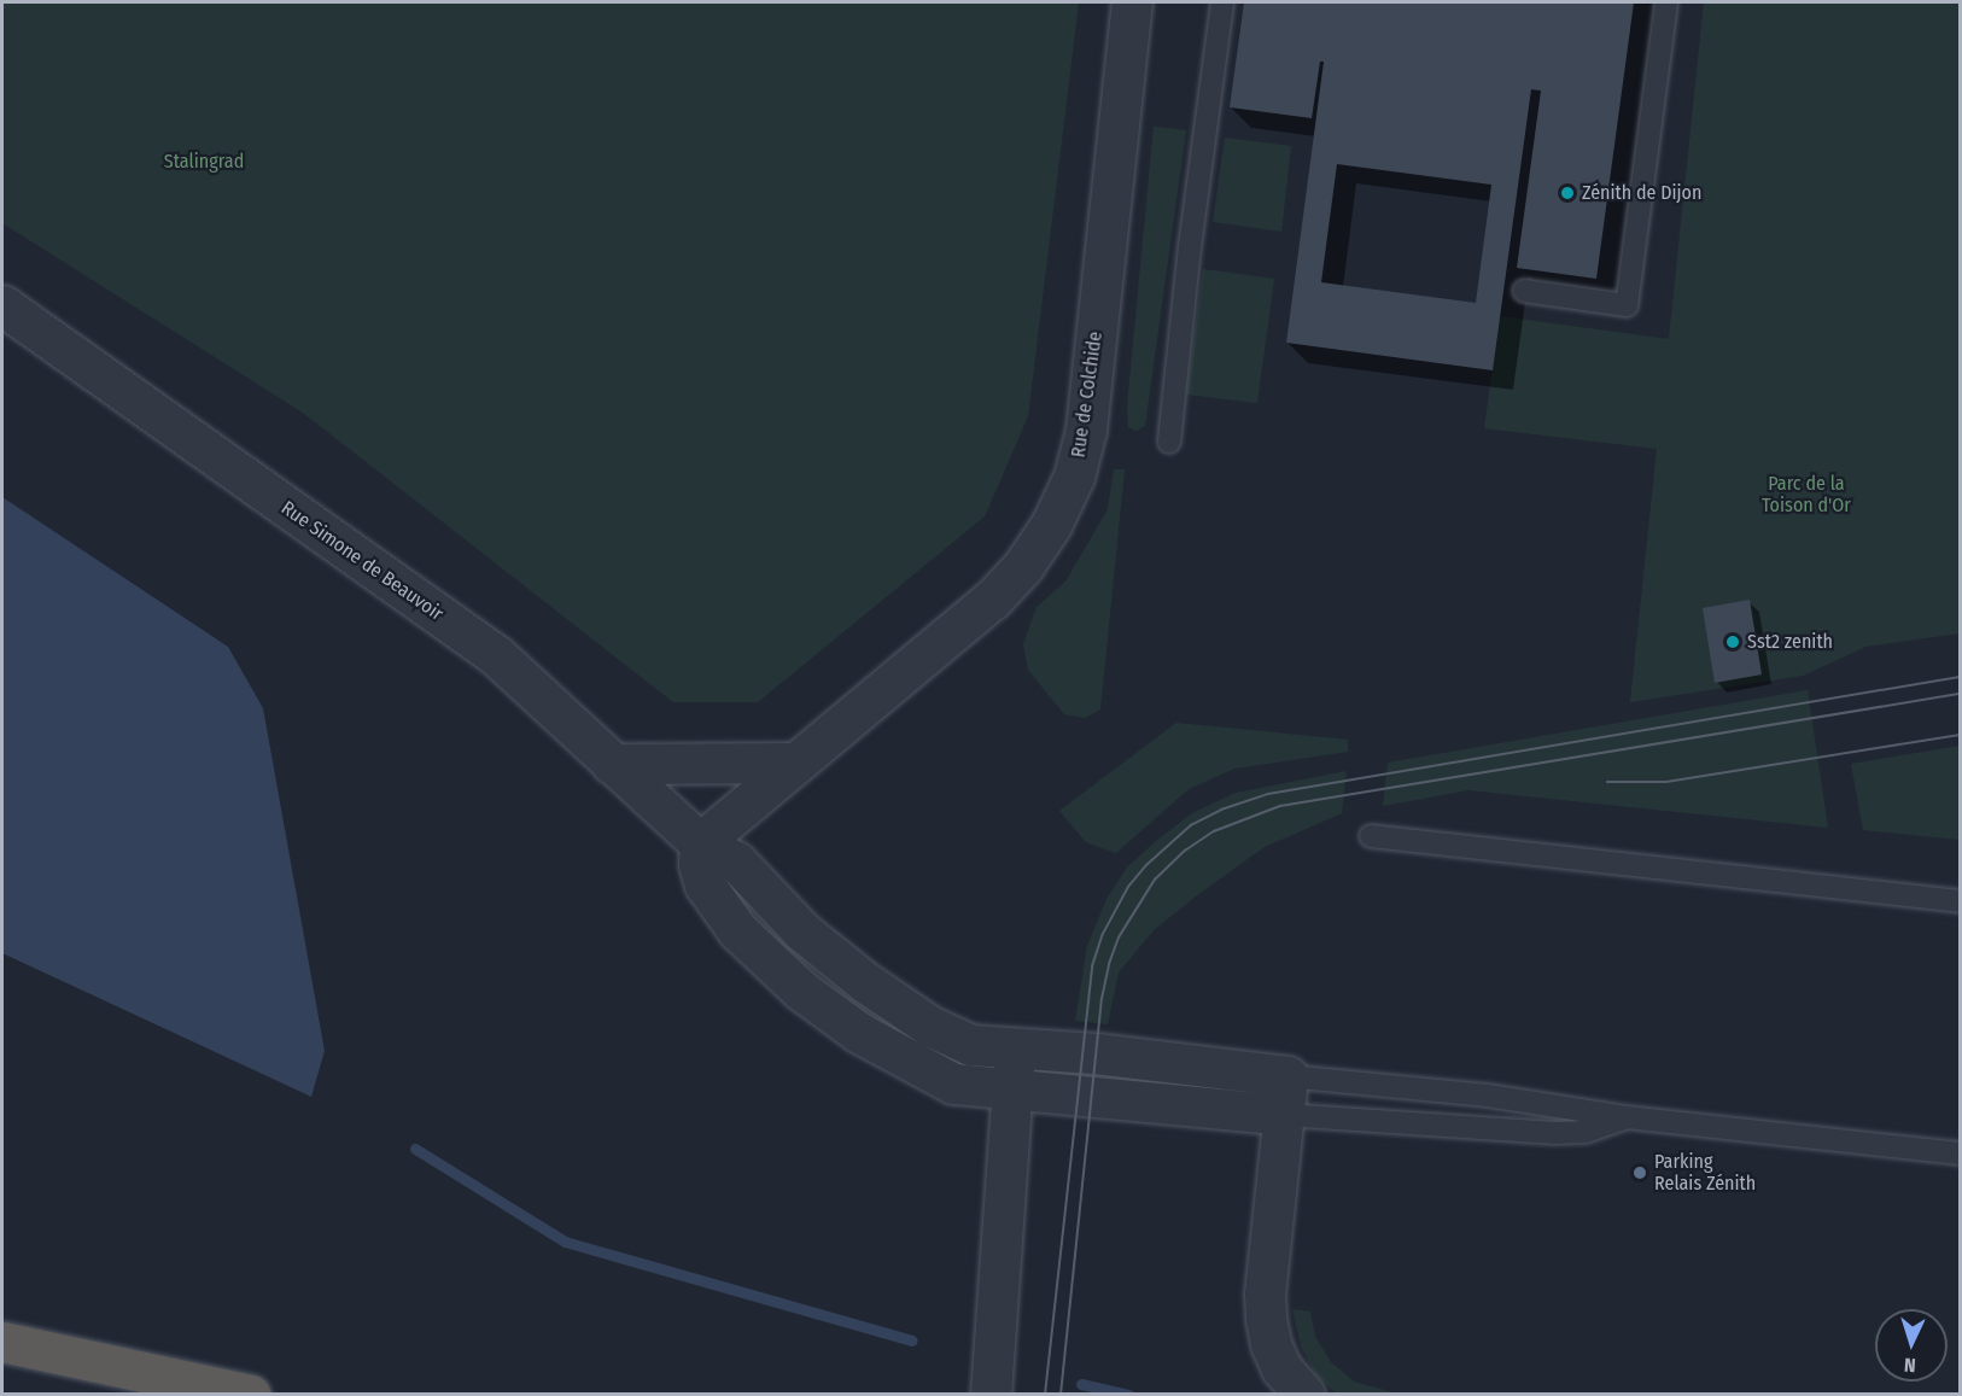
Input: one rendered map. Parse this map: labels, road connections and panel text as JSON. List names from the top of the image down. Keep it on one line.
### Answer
{"streets":{"street":["Rue de Colchide","Rue Simone de Beauvoir"]},"crossings":[["Rue de Colchide","Rue Simone de Beauvoir"]],"parks":["Stalingrad","Parc de la Toison d'Or"],"places":["Zénith de Dijon","Sst2 zenith","Parking Relais Zénith"],"north":"bottom"}
